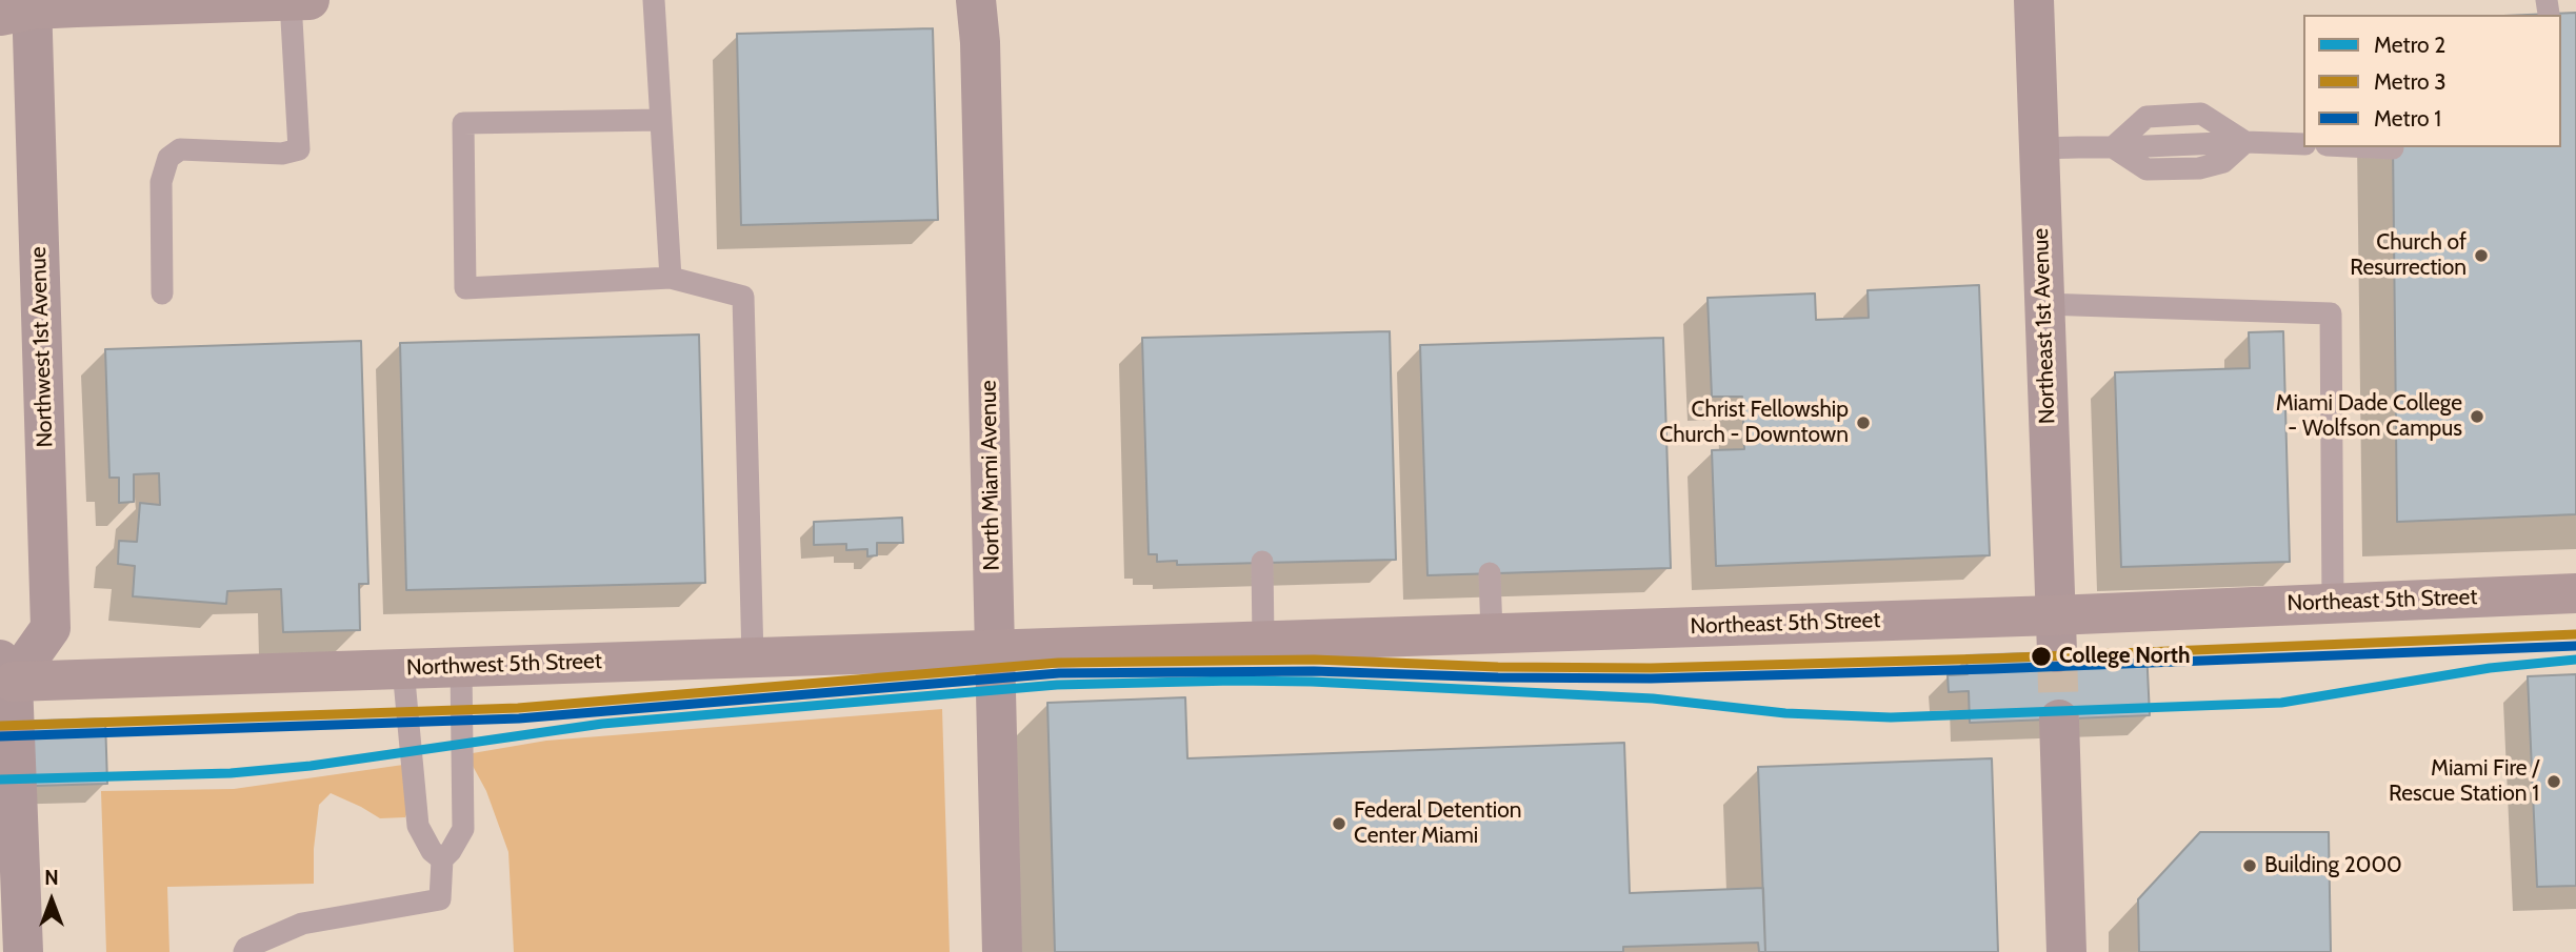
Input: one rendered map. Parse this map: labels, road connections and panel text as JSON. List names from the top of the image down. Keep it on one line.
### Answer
{"streets":{"main road":["Northeast 1st Avenue","Northwest 1st Avenue","North Miami Avenue","Northeast 5th Street","Northwest 5th Street"]},"crossings":[["Northeast 1st Avenue","Northeast 5th Street"],["Northwest 1st Avenue","Northwest 5th Street"],["North Miami Avenue","Northeast 5th Street"],["North Miami Avenue","Northwest 5th Street"],["Northeast 5th Street","Northwest 5th Street"]],"places":["Church of Resurrection","Miami Dade College - Wolfson Campus","Christ Fellowship Church - Downtown","College North","Miami Fire / Rescue Station 1","Federal Detention Center Miami","Building 2000"],"lines":["metro line 3","metro line 1","metro line 2"],"legend":["Metro 2","Metro 3","Metro 1"],"north":"top"}
